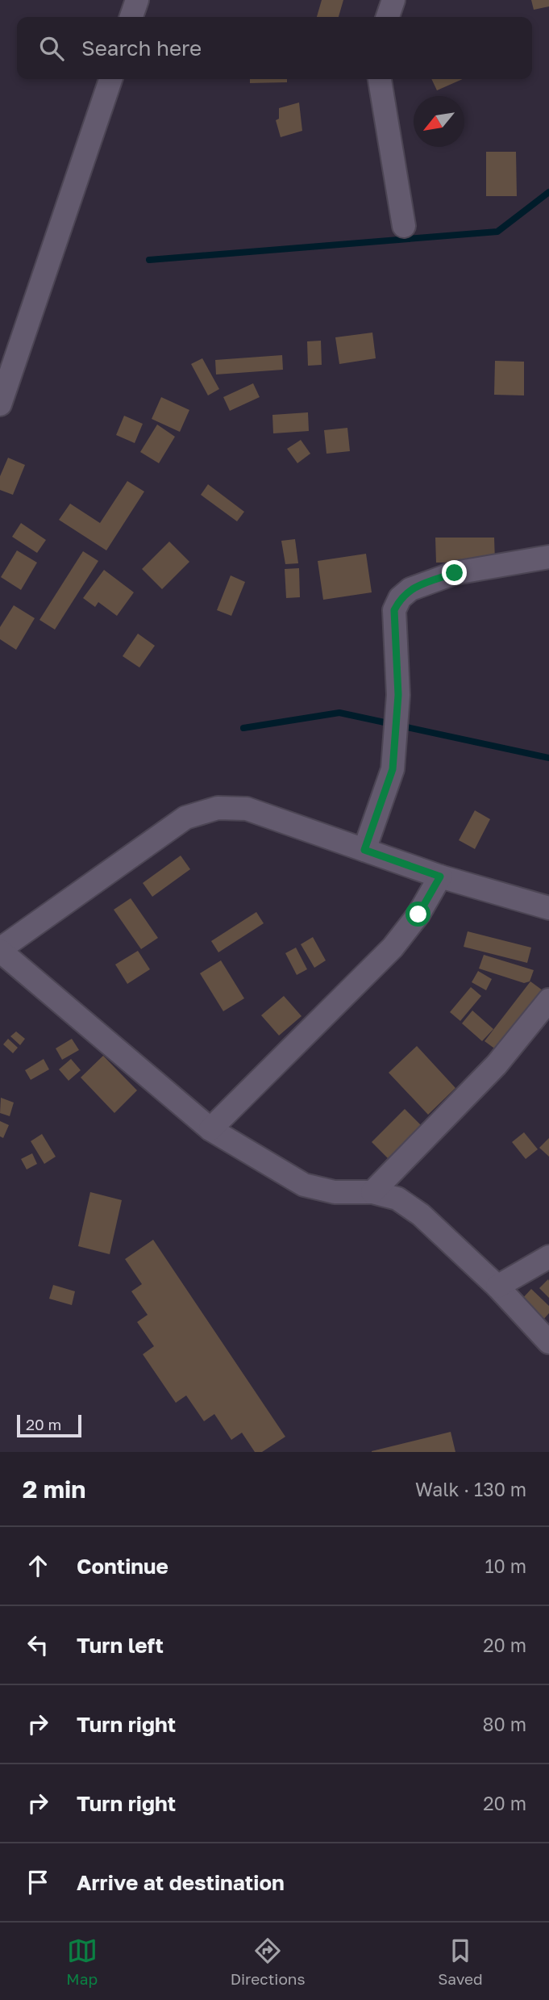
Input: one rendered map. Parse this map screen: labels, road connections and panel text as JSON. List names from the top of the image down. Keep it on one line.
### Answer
{"scale_bar":"20 m","north":"bottom left","page":{"search":"Search here","scale":"20 m","heading":["2 min","Walk · 130 m"],"list":[["Continue","10 m"],["Turn left","20 m"],["Turn right","80 m"],["Turn right","20 m"],"Arrive at destination"],"nav":["Map","Directions","Saved"]}}
